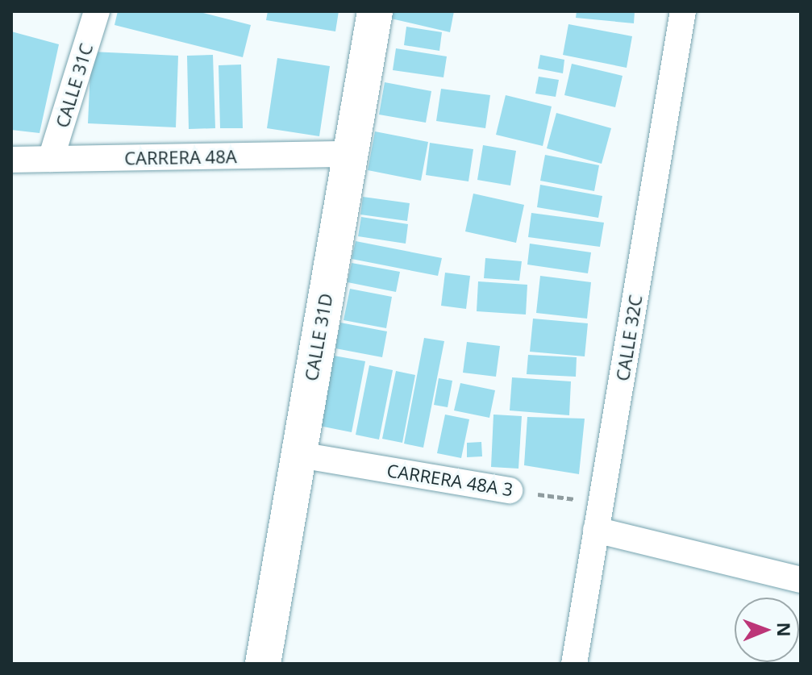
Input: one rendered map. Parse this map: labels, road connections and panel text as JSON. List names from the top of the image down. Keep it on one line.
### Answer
{"streets":{"street":["CALLE 31C","CARRERA 48A","CALLE 31D","CALLE 32C","CARRERA 48A 3"]},"crossings":[["CALLE 31C","CARRERA 48A"],["CARRERA 48A","CALLE 31D"],["CALLE 31D","CARRERA 48A 3"],["CALLE 32C","CARRERA 48A 3"]],"north":"right"}
